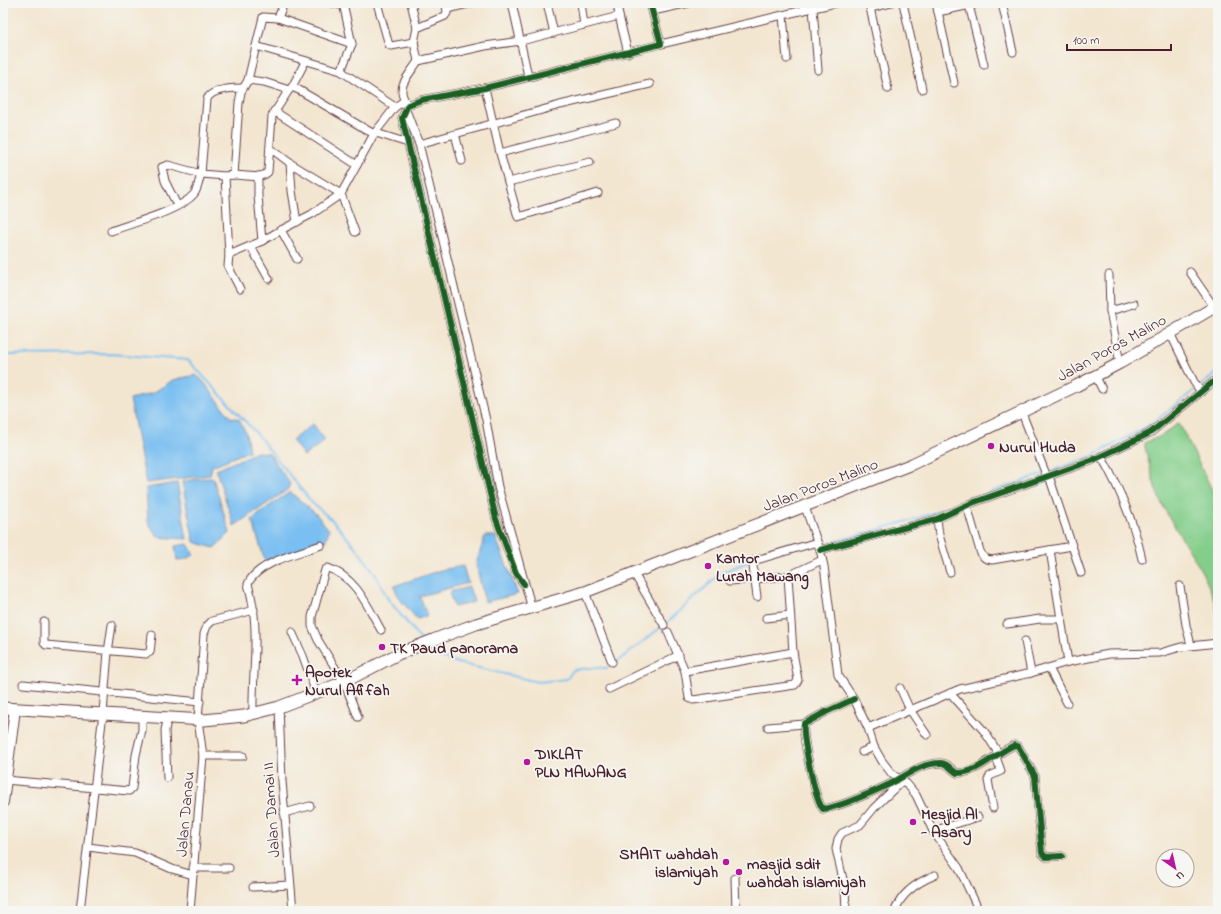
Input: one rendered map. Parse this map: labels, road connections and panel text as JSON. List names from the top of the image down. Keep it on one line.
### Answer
{"streets":{"main road":["Jalan Poros Malino"],"street":["Jalan Damai II","Jalan Danau"]},"crossings":[["Jalan Poros Malino","Jalan Damai II"],["Jalan Poros Malino","Jalan Danau"]],"places":{"other":["Nurul Huda","Kantor Lurah Mawang","TK Paud panorama","DIKLAT PLN MAWANG","Mesjid Al - Asary","SMAIT wahdah islamiyah","masjid sdit wahdah islamiyah"],"health":["Apotek Nurul Afifah"]},"scale_bar":"100 m","north":"bottom right"}
